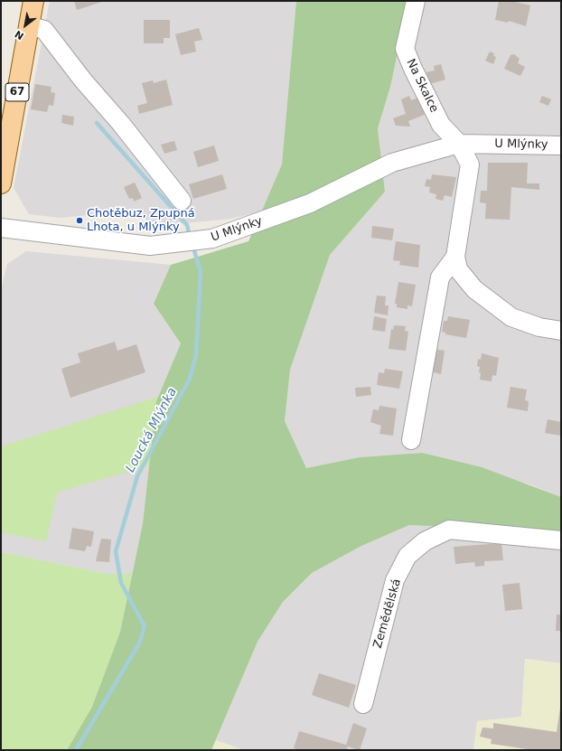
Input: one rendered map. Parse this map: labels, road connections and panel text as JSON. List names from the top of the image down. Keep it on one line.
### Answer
{"streets":{"main road":["67"],"street":["Na Skalce","U Mlýnky","Zemědělská"]},"crossings":[["Na Skalce","U Mlýnky"]],"water":["Loucká Mlýnka"],"places":["Chotěbuz, Zpupná Lhota, u Mlýnky"],"north":"bottom left"}
